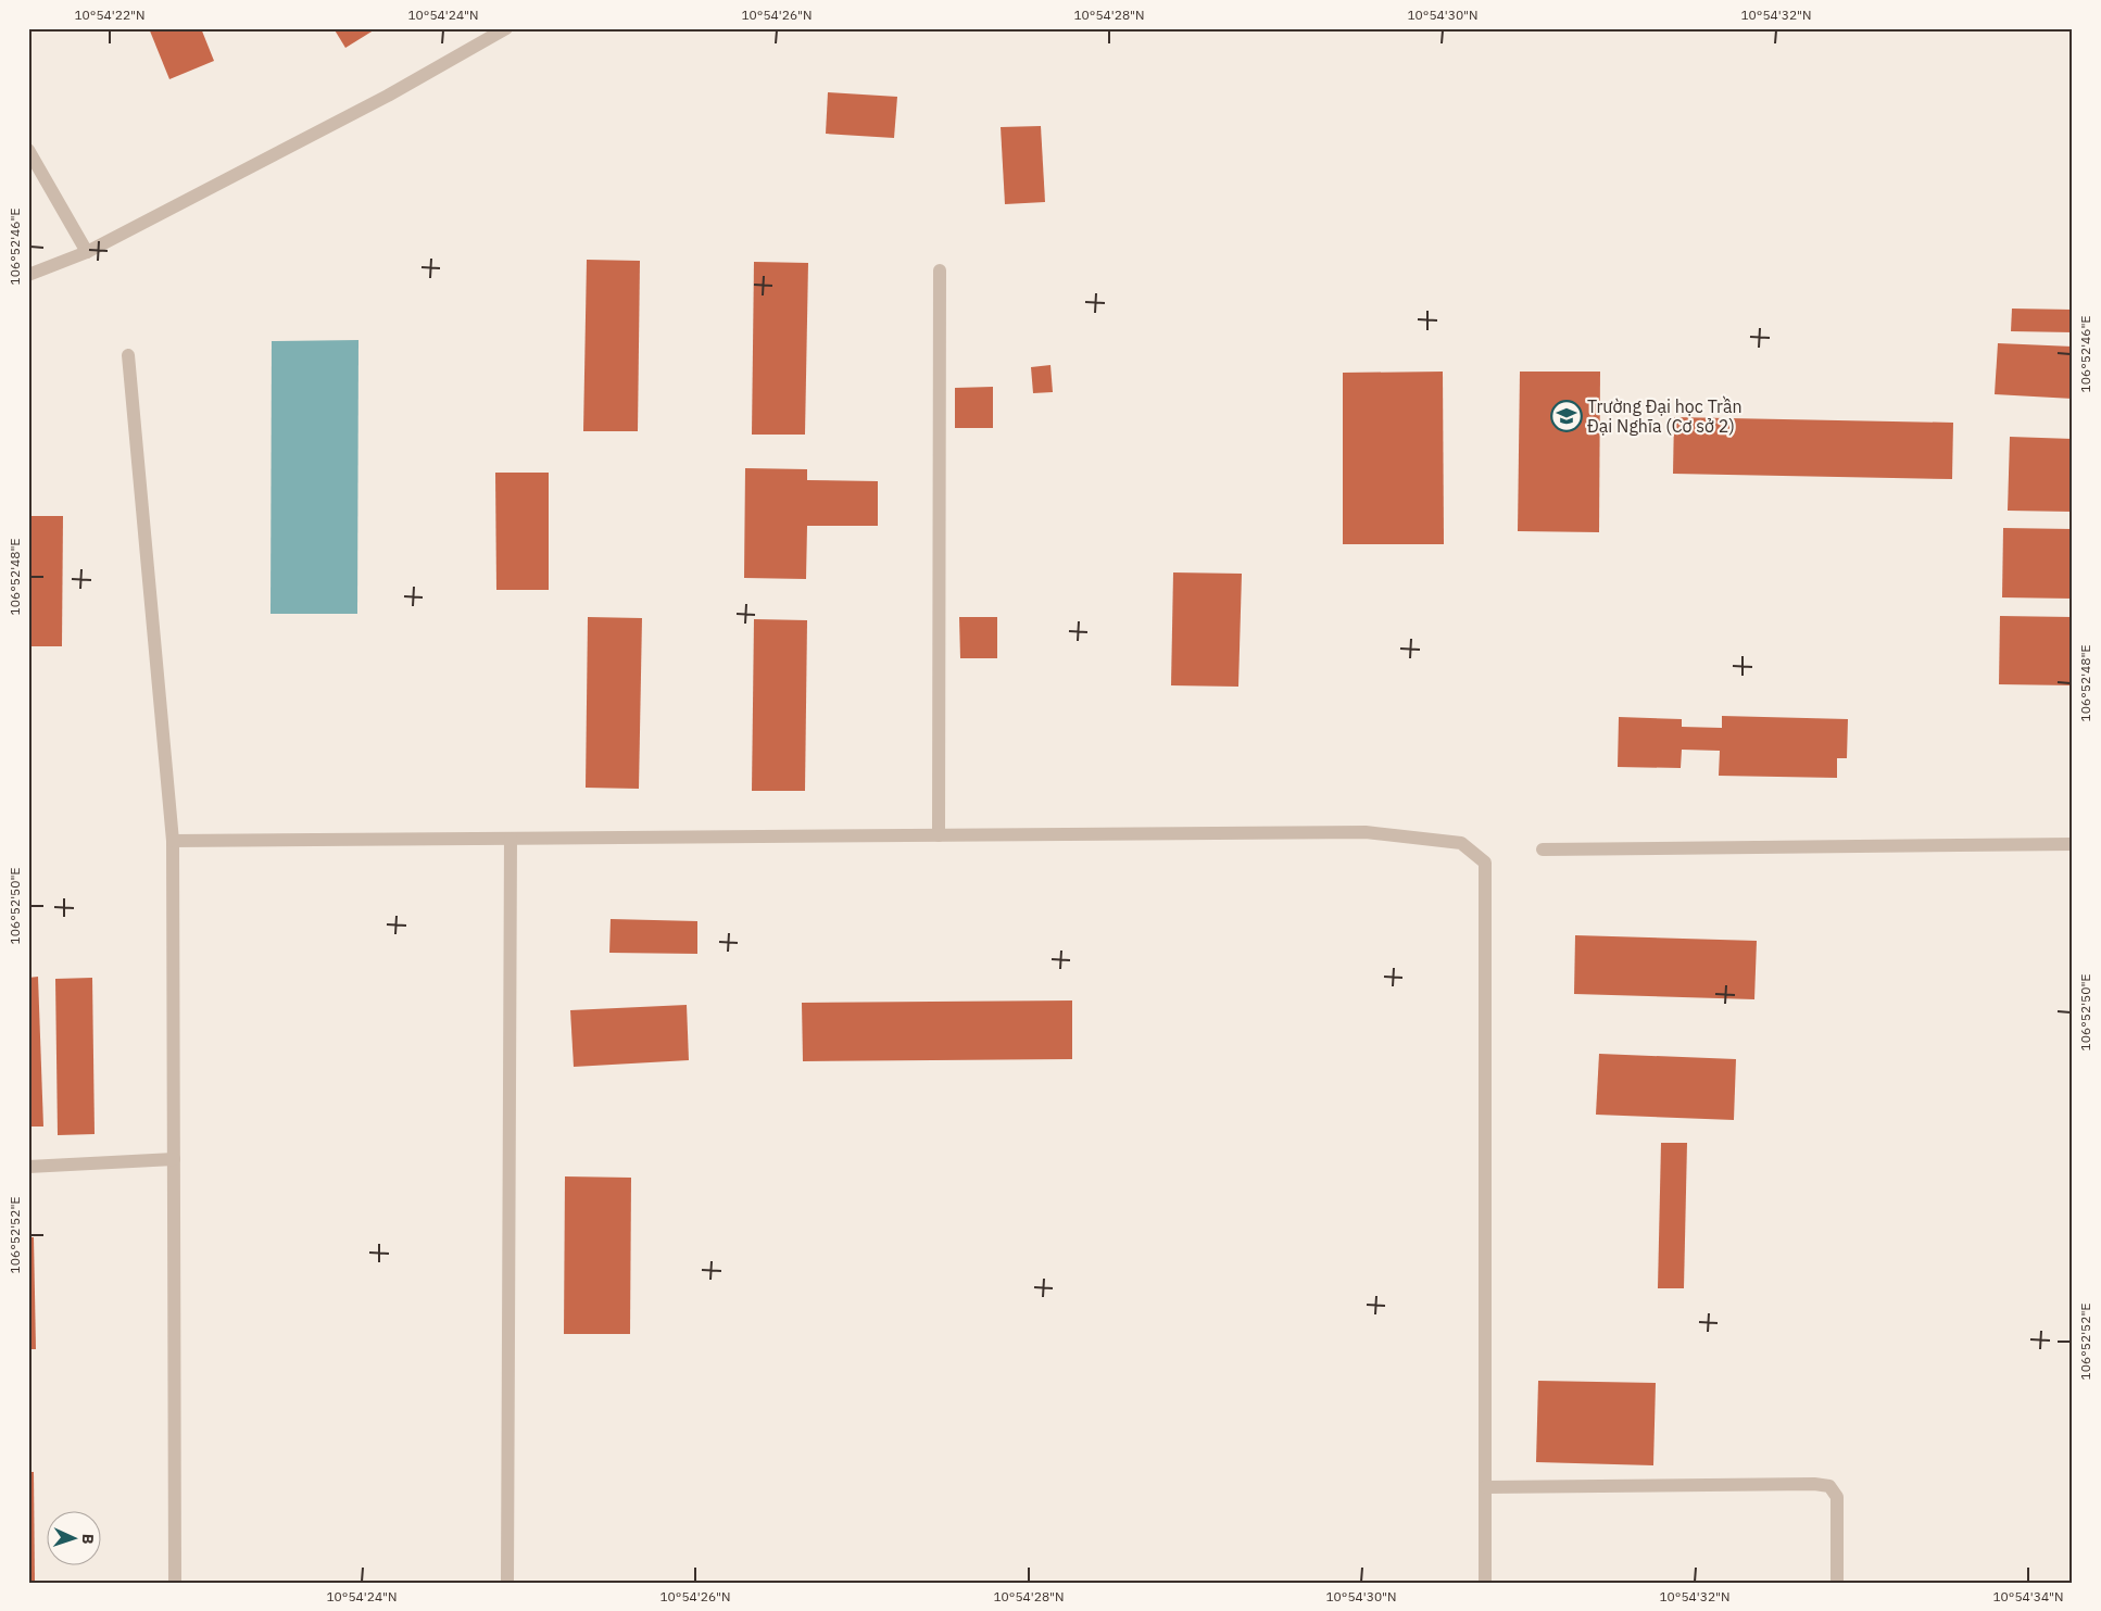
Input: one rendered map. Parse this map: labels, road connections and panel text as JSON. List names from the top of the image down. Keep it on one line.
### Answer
{"places":{"school or university":["Trường Đại học Trần Đại Nghĩa (Cơ sở 2)"]},"north":"right","coordinates":["10°54'22\"N","10°54'24\"N","10°54'26\"N","10°54'28\"N","10°54'30\"N","10°54'32\"N","106°52'46\"E","106°52'48\"E","106°52'50\"E","106°52'52\"E","10°54'34\"N"]}
